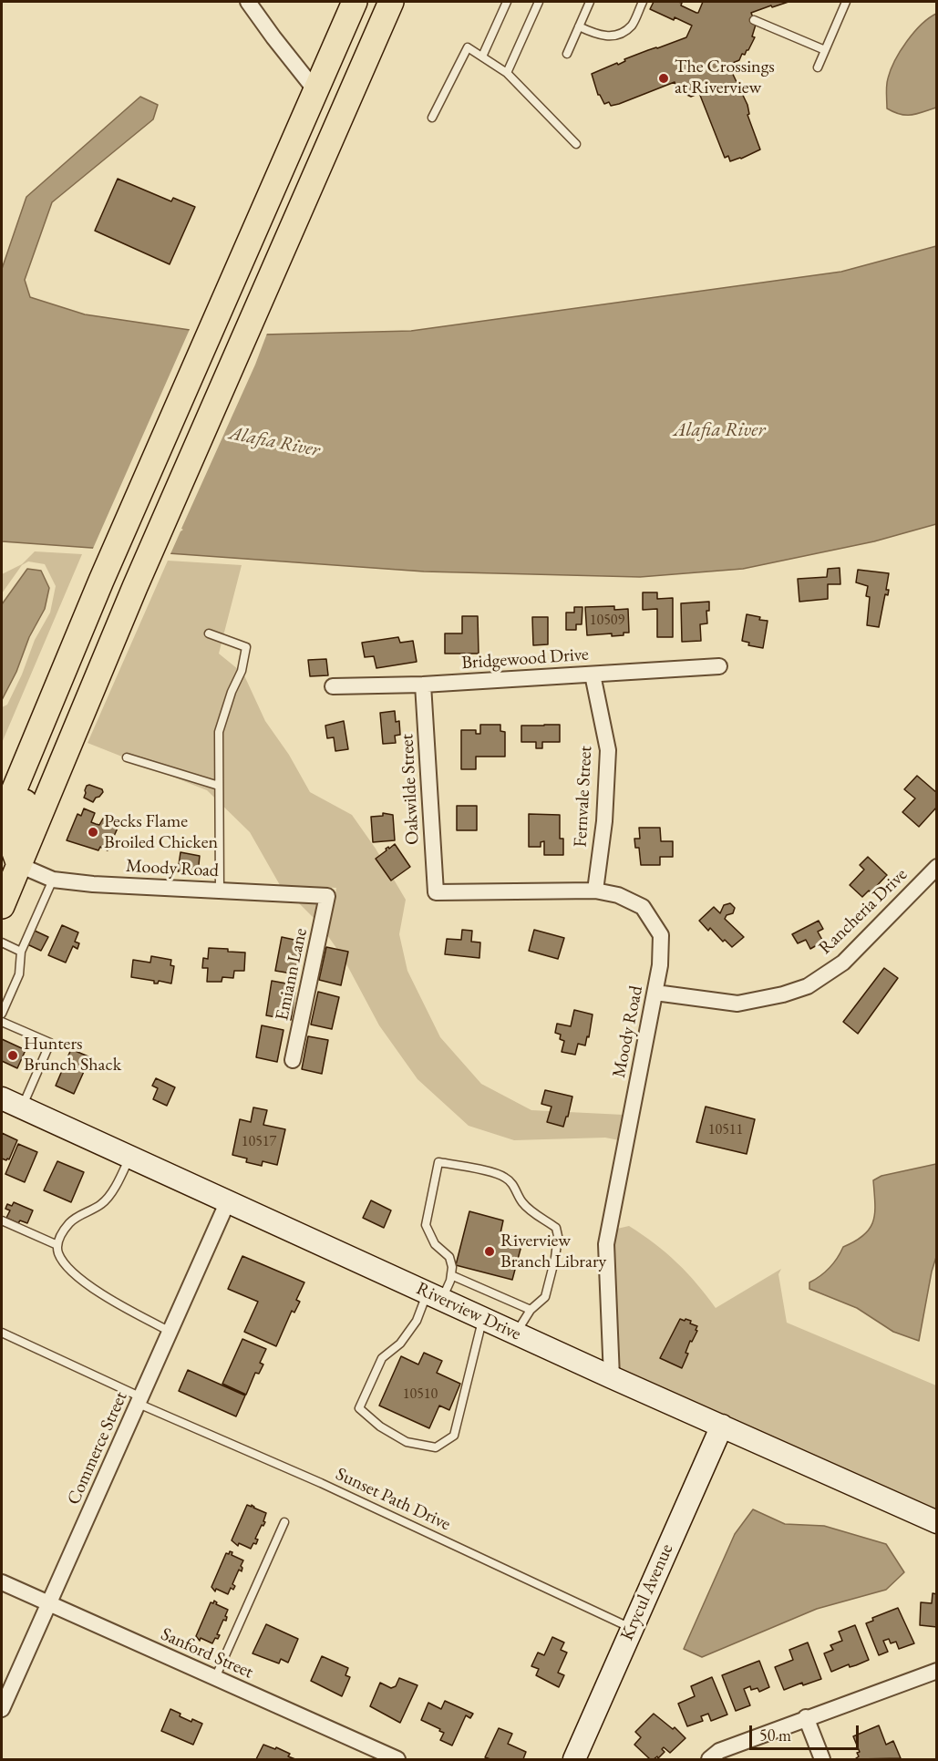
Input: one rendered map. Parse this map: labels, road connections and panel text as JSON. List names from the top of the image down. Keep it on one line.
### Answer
{"streets":{"street":["Bridgewood Drive","Oakwilde Street","Fernvale Street","Moody Road","Rancheria Drive","Emiann Lane","Riverview Drive","Commerce Street","Krycul Avenue","Sanford Street"],"lane":["Sunset Path Drive"]},"crossings":[["Bridgewood Drive","Oakwilde Street"],["Bridgewood Drive","Fernvale Street"],["Oakwilde Street","Moody Road"],["Fernvale Street","Moody Road"],["Moody Road","Rancheria Drive"],["Moody Road","Emiann Lane"],["Moody Road","Riverview Drive"],["Riverview Drive","Commerce Street"],["Riverview Drive","Krycul Avenue"],["Commerce Street","Sunset Path Drive"],["Commerce Street","Sanford Street"],["Sunset Path Drive","Krycul Avenue"]],"water":["Alafia River"],"places":["The Crossings at Riverview","Pecks Flame Broiled Chicken","Hunters Brunch Shack","Riverview Branch Library"],"house_numbers":["10509","10511","10517","10510"],"scale_bar":"50 m"}
